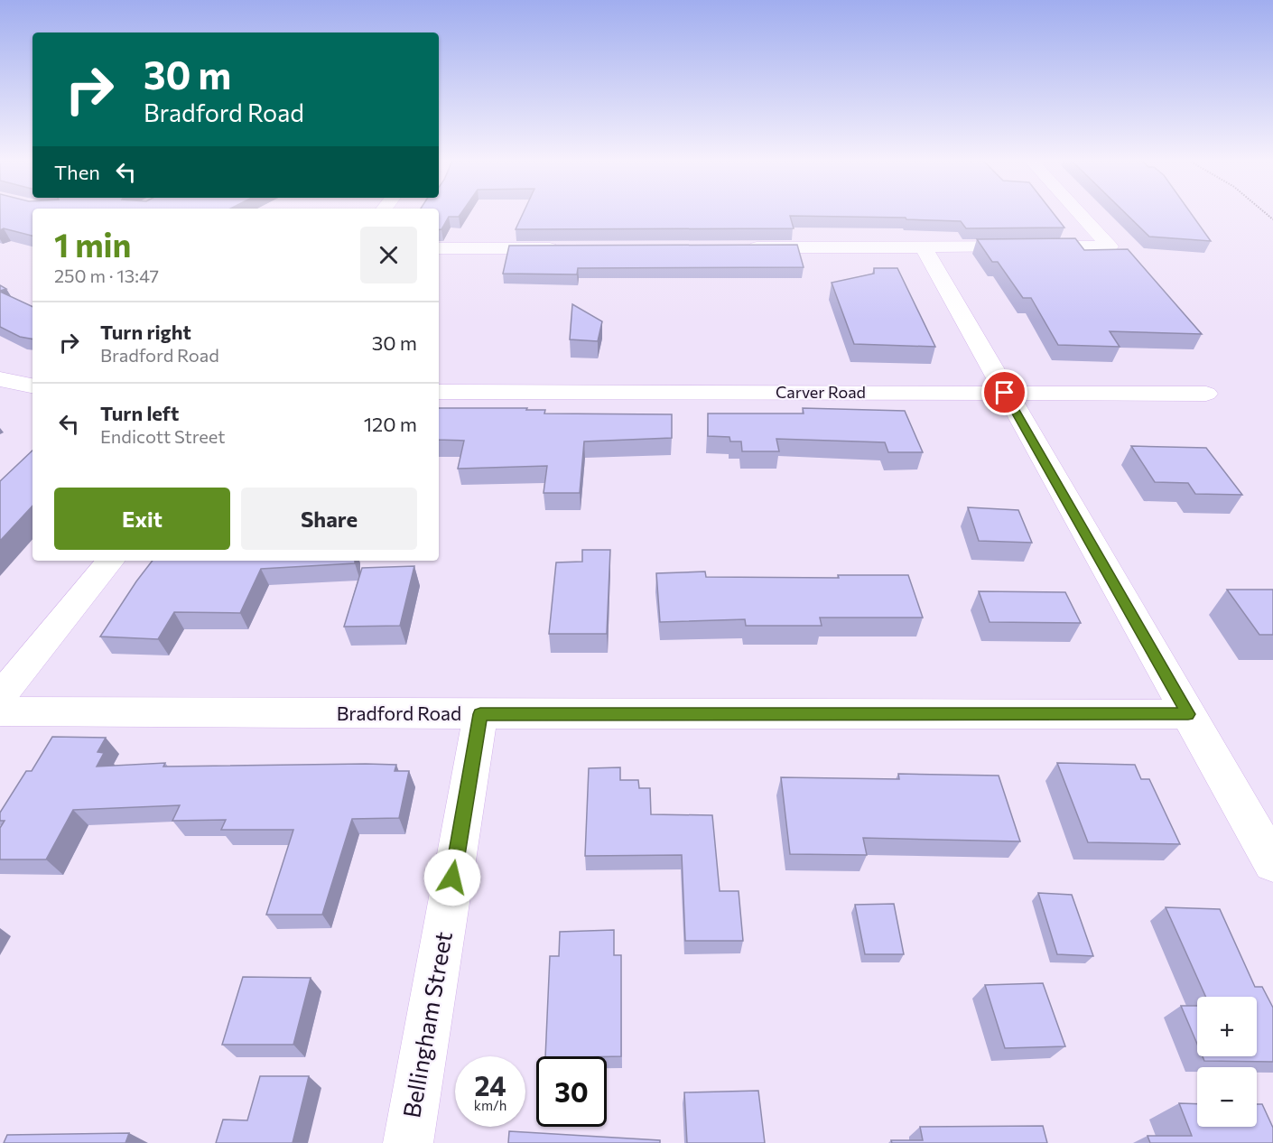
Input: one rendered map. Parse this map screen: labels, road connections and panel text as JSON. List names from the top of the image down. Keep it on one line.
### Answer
{"streets":{"street":["Carver Road","Bradford Road","Bellingham Street"]},"crossings":[["Bradford Road","Bellingham Street"]],"page":{"turn":["30 m","Bradford Road"],"then":"Then","heading":["1 min","250 m · 13:47"],"list":[{"name":"Turn right","note":"Bradford Road","value":"30 m"},{"name":"Turn left","note":"Endicott Street","value":"120 m"}],"buttons":["Exit","Share"],"map_buttons":["+","−"],"speed":"24 km/h","limit":"30"}}
